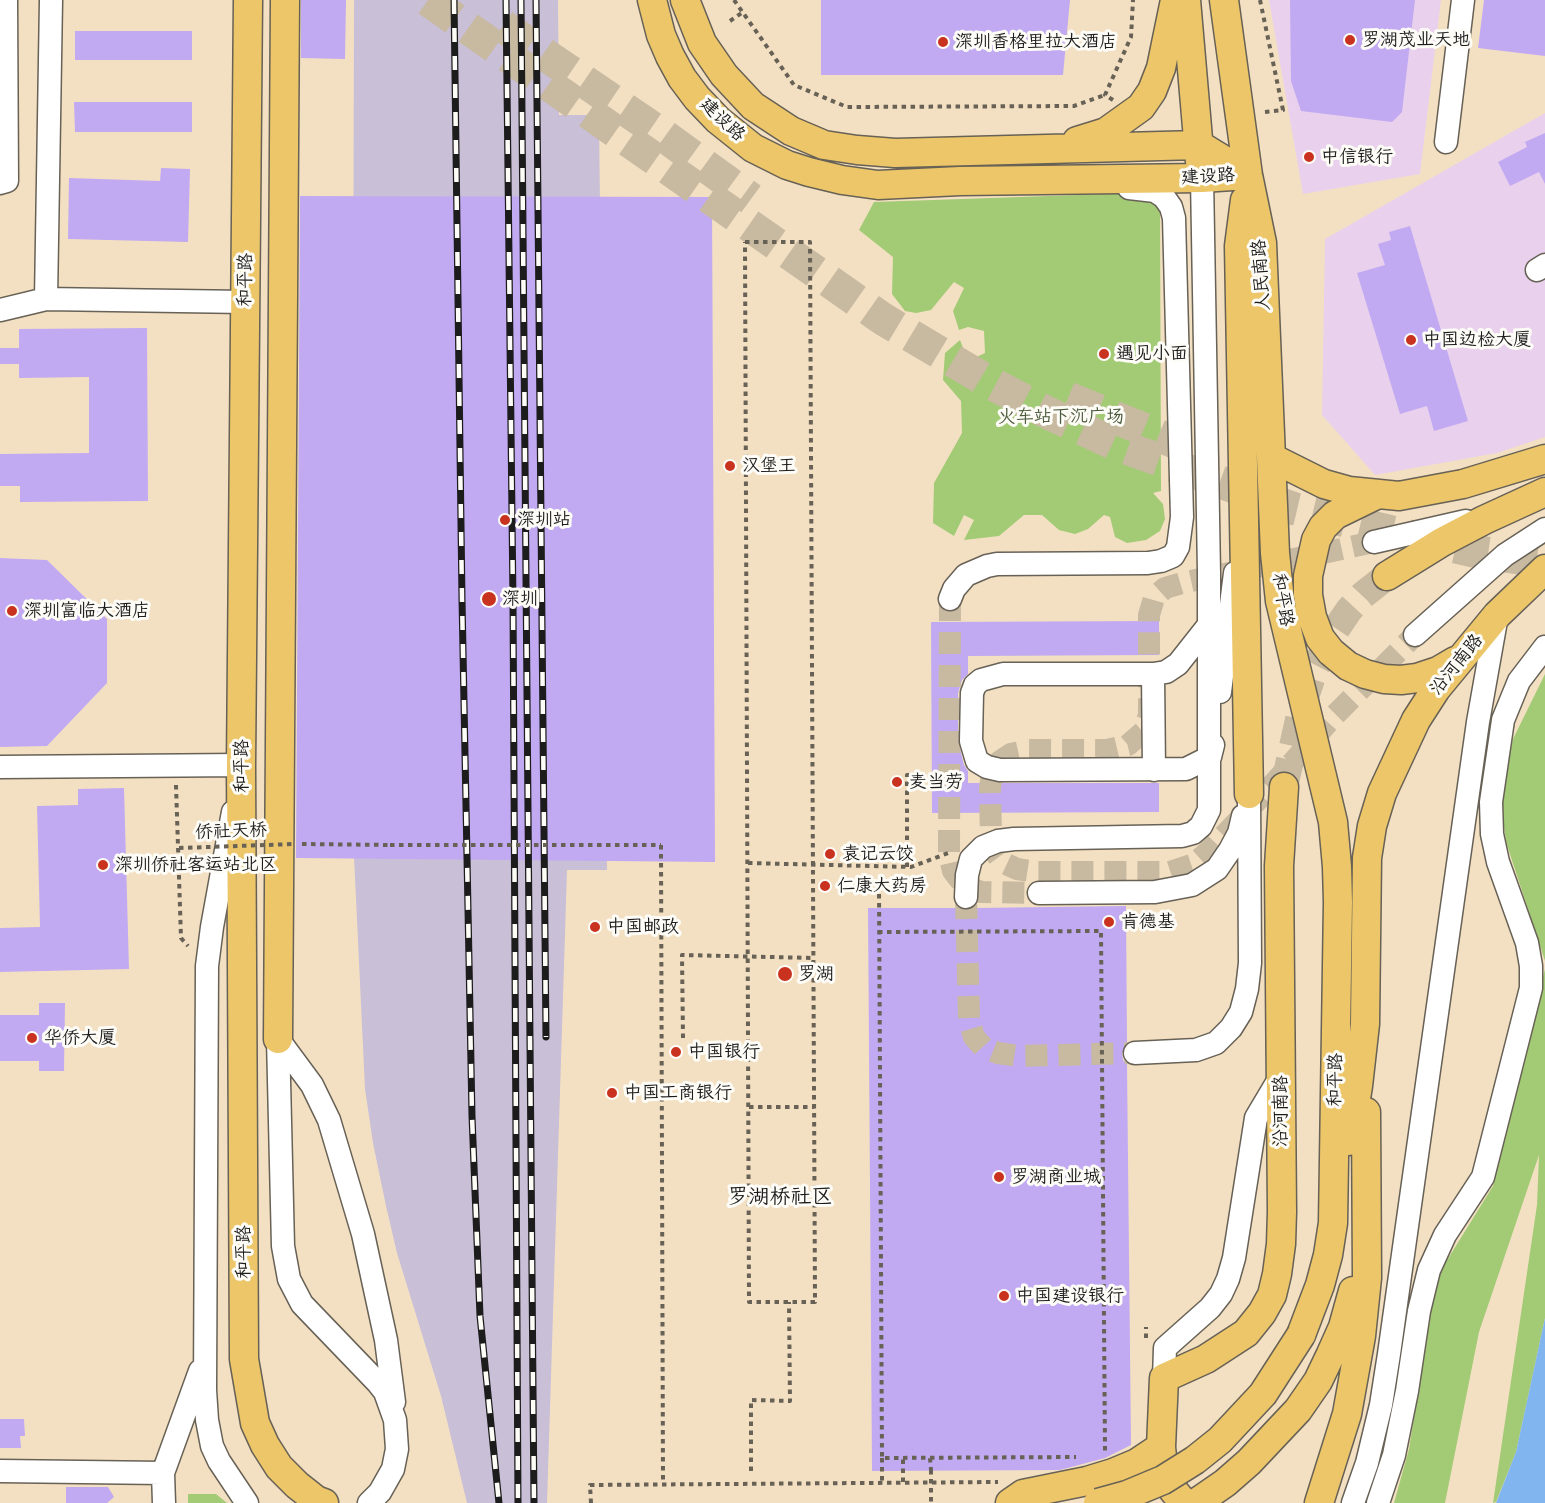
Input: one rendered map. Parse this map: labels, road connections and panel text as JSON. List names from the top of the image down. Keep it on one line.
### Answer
{"streets":{"main road":["建设路","人民南路","和平路","沿河南路"],"path":["侨社天桥"]},"crossings":[["建设路","人民南路"],["人民南路","和平路"]],"districts":["罗湖桥社区"],"parks":["火车站下沉广场"],"places":["罗湖茂业天地","深圳香格里拉大酒店","中信银行","中国边检大厦","遇见小面","汉堡王","深圳站","深圳","深圳富临大酒店","麦当劳","袁记云饺","深圳侨社客运站北区","仁康大药房","肯德基","中国邮政","罗湖","华侨大厦","中国银行","中国工商银行","罗湖商业城","中国建设银行"]}
